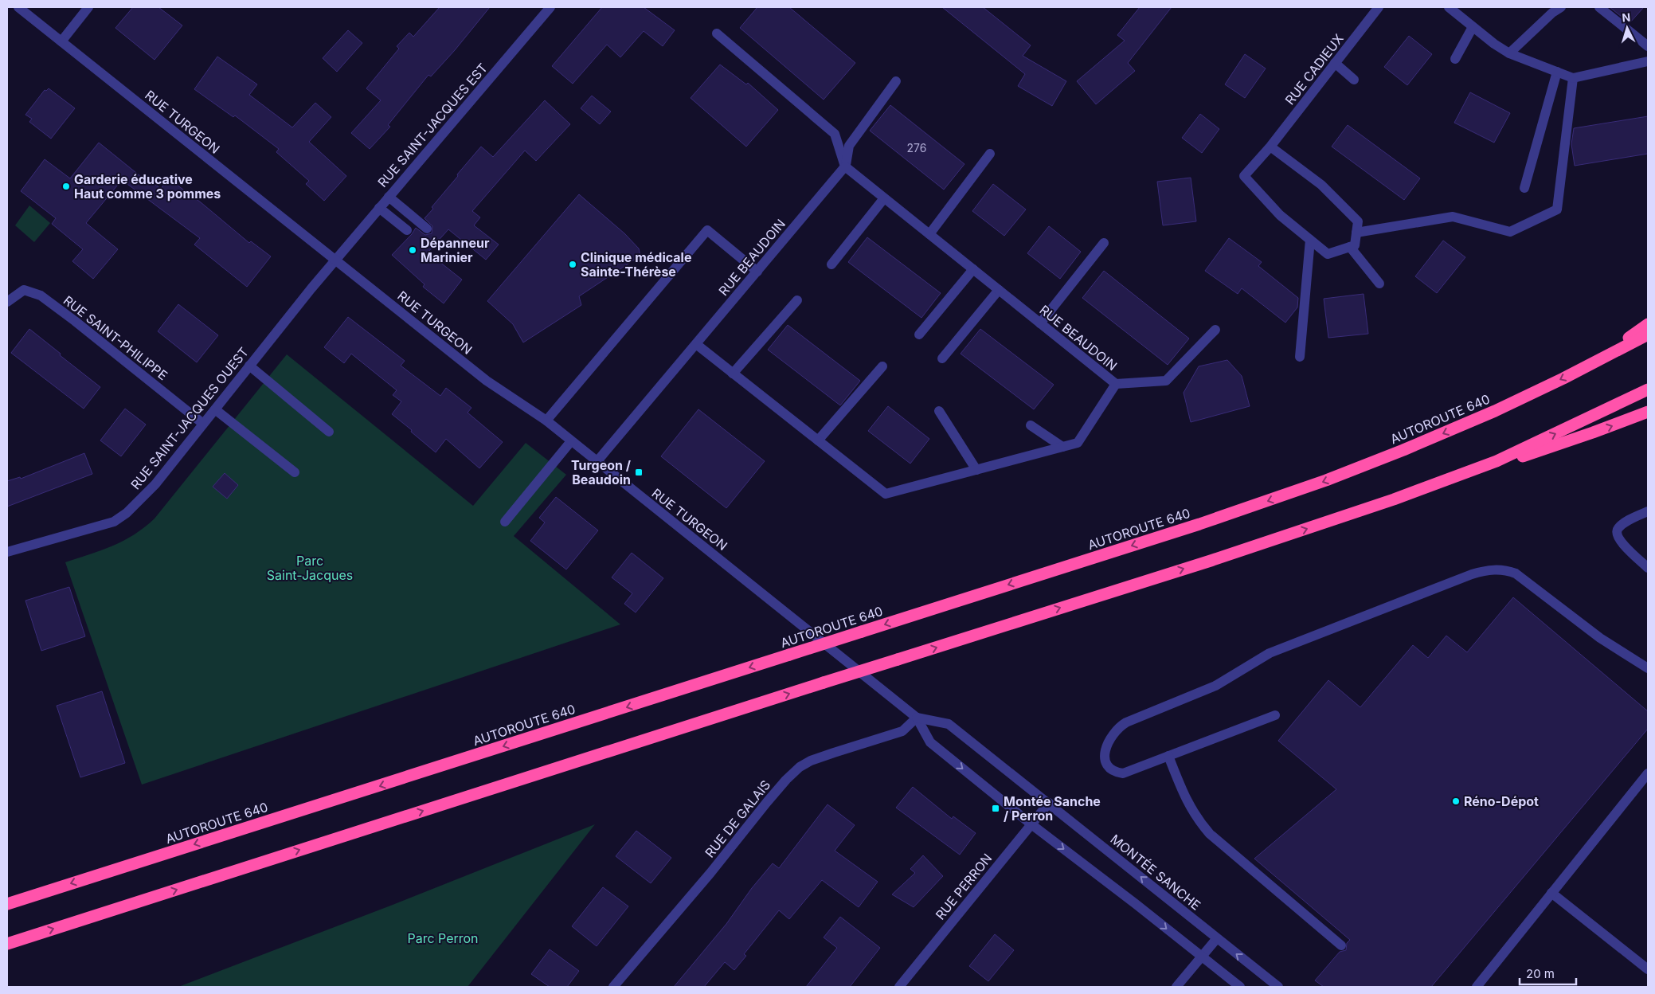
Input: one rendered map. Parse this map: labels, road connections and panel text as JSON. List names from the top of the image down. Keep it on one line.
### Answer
{"streets":{"highway":["AUTOROUTE 640"],"street":["RUE CADIEUX","RUE TURGEON","RUE SAINT-JACQUES EST","RUE BEAUDOIN","RUE SAINT-PHILIPPE","RUE SAINT-JACQUES OUEST","RUE DE GALAIS","MONTÉE SANCHE","RUE PERRON"]},"crossings":[["RUE TURGEON","RUE SAINT-JACQUES EST"],["RUE TURGEON","RUE BEAUDOIN"],["RUE TURGEON","RUE SAINT-JACQUES OUEST"],["RUE TURGEON","MONTÉE SANCHE"],["RUE SAINT-JACQUES EST","RUE SAINT-JACQUES OUEST"],["RUE SAINT-PHILIPPE","RUE SAINT-JACQUES OUEST"],["RUE DE GALAIS","MONTÉE SANCHE"],["MONTÉE SANCHE","RUE PERRON"]],"parks":["Parc Saint-Jacques","Parc Perron"],"places":{"other":["Garderie éducative Haut comme 3 pommes","Dépanneur Marinier","Clinique médicale Sainte-Thérèse","Réno-Dépot"],"transit":["Turgeon / Beaudoin","Montée Sanche / Perron"]},"house_numbers":["276"],"scale_bar":"20 m","north":"top"}
